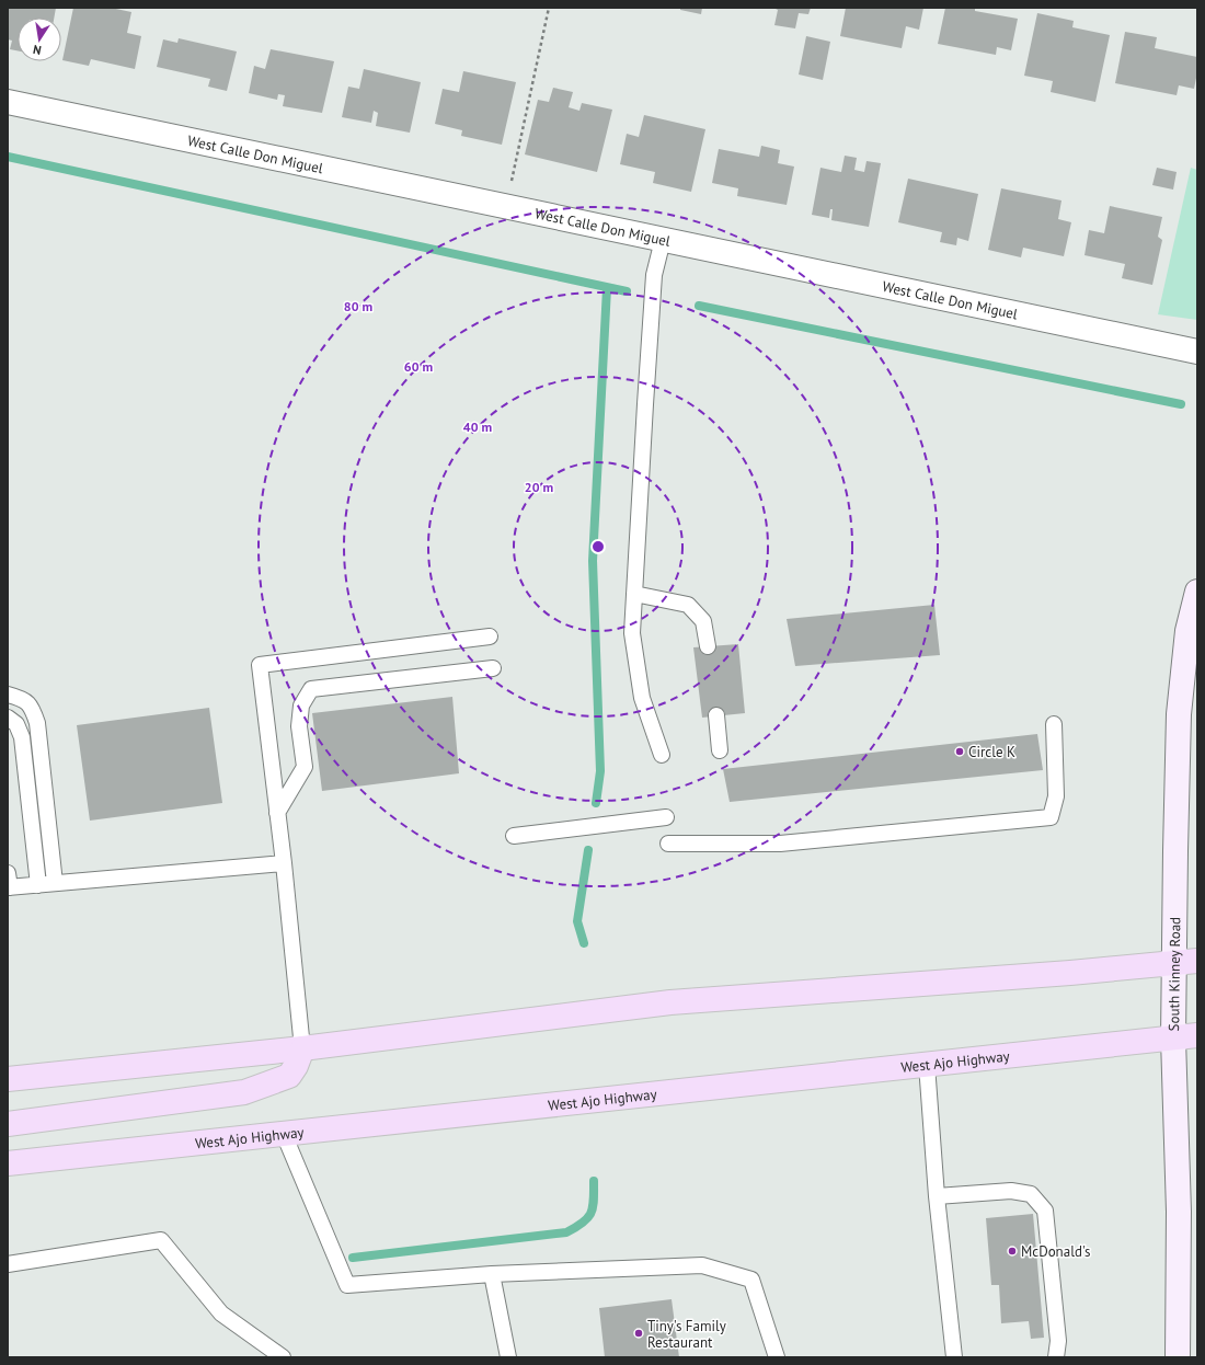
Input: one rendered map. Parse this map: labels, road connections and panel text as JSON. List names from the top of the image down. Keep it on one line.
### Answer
{"streets":{"main road":["South Kinney Road","West Ajo Highway"],"street":["West Calle Don Miguel"]},"crossings":[["South Kinney Road","West Ajo Highway"]],"places":["Circle K","McDonald's","Tiny's Family Restaurant"],"north":"bottom","rings":["80 m","60 m","40 m","20 m"]}
